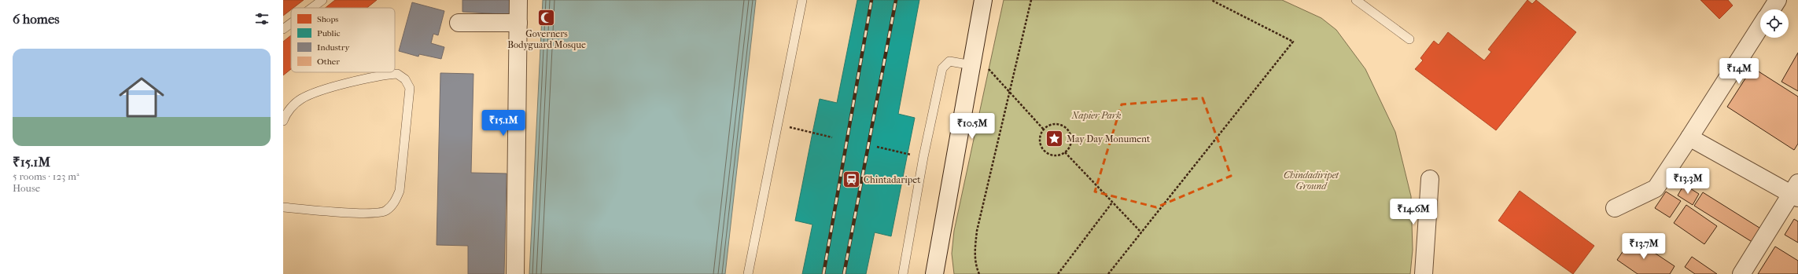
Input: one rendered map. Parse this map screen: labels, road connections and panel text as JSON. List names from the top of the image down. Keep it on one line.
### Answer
{"parks":["Napier Park","Chindadiripet Ground"],"places":{"mosque":["Governers Bodyguard Mosque"],"place":["May Day Monument"],"station":["Chintadaripet"]},"legend":["Shops","Public","Industry","Other"],"page":{"heading":"6 homes","list":[{"name":"₹15.1M","note":"5 rooms · 123 m² · House"}],"price":["₹14M","₹15.1M","₹10.5M","₹13.3M","₹14.6M","₹13.7M"]}}
